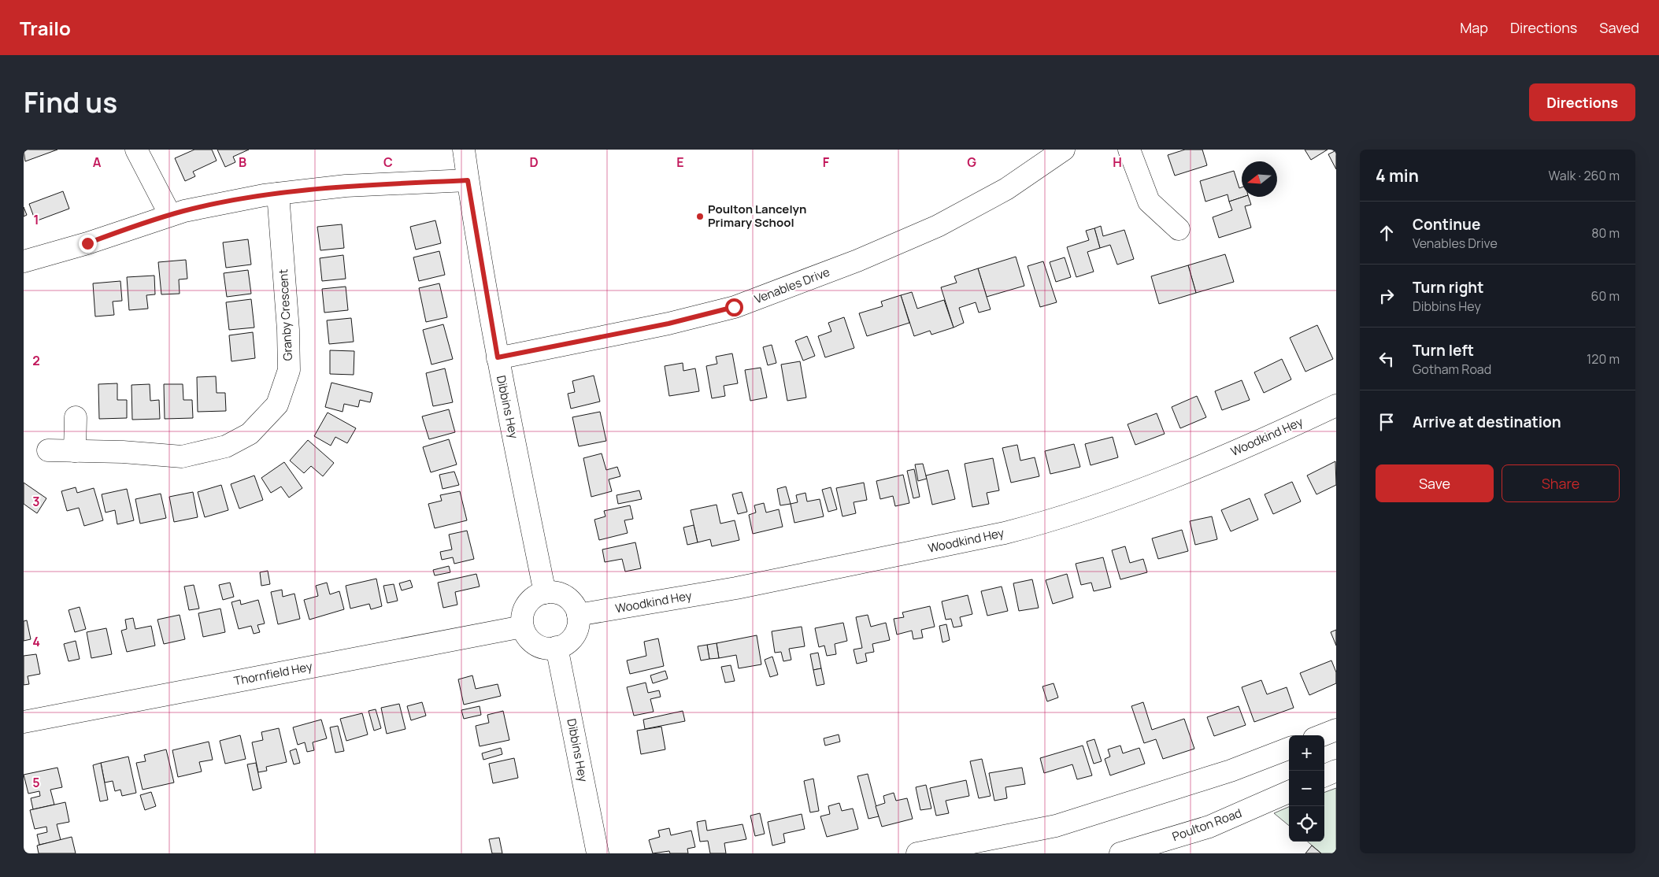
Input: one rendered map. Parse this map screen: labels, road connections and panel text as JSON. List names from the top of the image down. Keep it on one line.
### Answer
{"streets":{"street":["Venables Drive","Granby Crescent","Dibbins Hey","Woodkind Hey","Thornfield Hey","Poulton Road"]},"crossings":[["Venables Drive","Dibbins Hey"],["Dibbins Hey","Woodkind Hey"],["Dibbins Hey","Thornfield Hey"],["Woodkind Hey","Thornfield Hey"]],"places":["Poulton Lancelyn Primary School"],"north":"left","page":{"header":"Trailo","nav":["Map","Directions","Saved"],"title":"Find us","buttons":["Directions",["Save","Share"]],"heading":["4 min","Walk · 260 m"],"list":[["Continue","Venables Drive","80 m"],["Turn right","Dibbins Hey","60 m"],["Turn left","Gotham Road","120 m"],"Arrive at destination"],"map_buttons":["+","−"]},"grid":{"columns":["A","B","C","D","E","F","G","H"],"rows":["1","2","3","4","5"]}}
